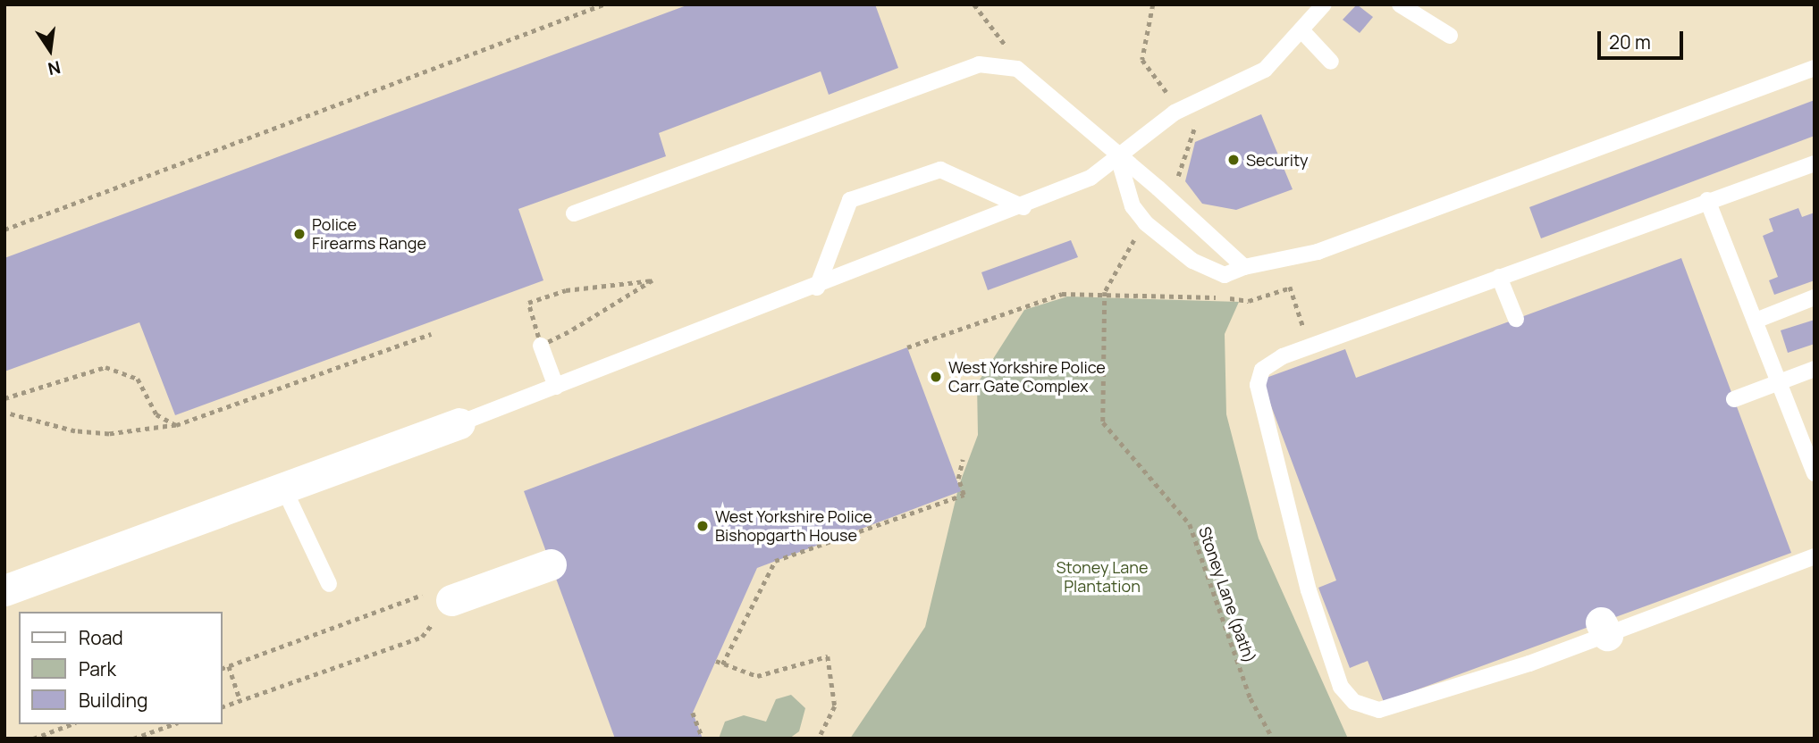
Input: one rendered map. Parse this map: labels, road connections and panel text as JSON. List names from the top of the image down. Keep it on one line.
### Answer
{"streets":{"path":["Stoney Lane (path)"]},"parks":["Stoney Lane Plantation"],"places":["Security","Police Firearms Range","West Yorkshire Police Carr Gate Complex","West Yorkshire Police Bishopgarth House"],"legend":["Road","Park","Building"],"scale_bar":"20 m","north":"bottom"}
